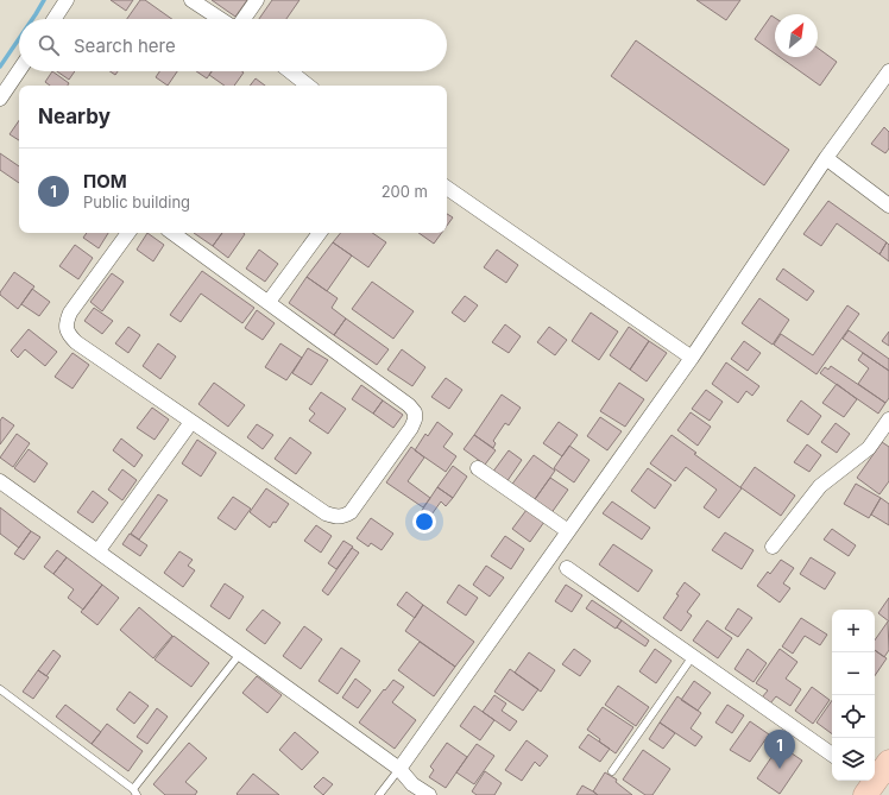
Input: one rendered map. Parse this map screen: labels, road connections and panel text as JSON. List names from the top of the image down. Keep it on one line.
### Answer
{"north":"top right","page":{"search":"Search here","heading":"Nearby","list":[{"mark":"1","name":"ПОМ","note":"Public building","value":"200 m"}],"map_buttons":["+","−"],"pins":"1"}}
